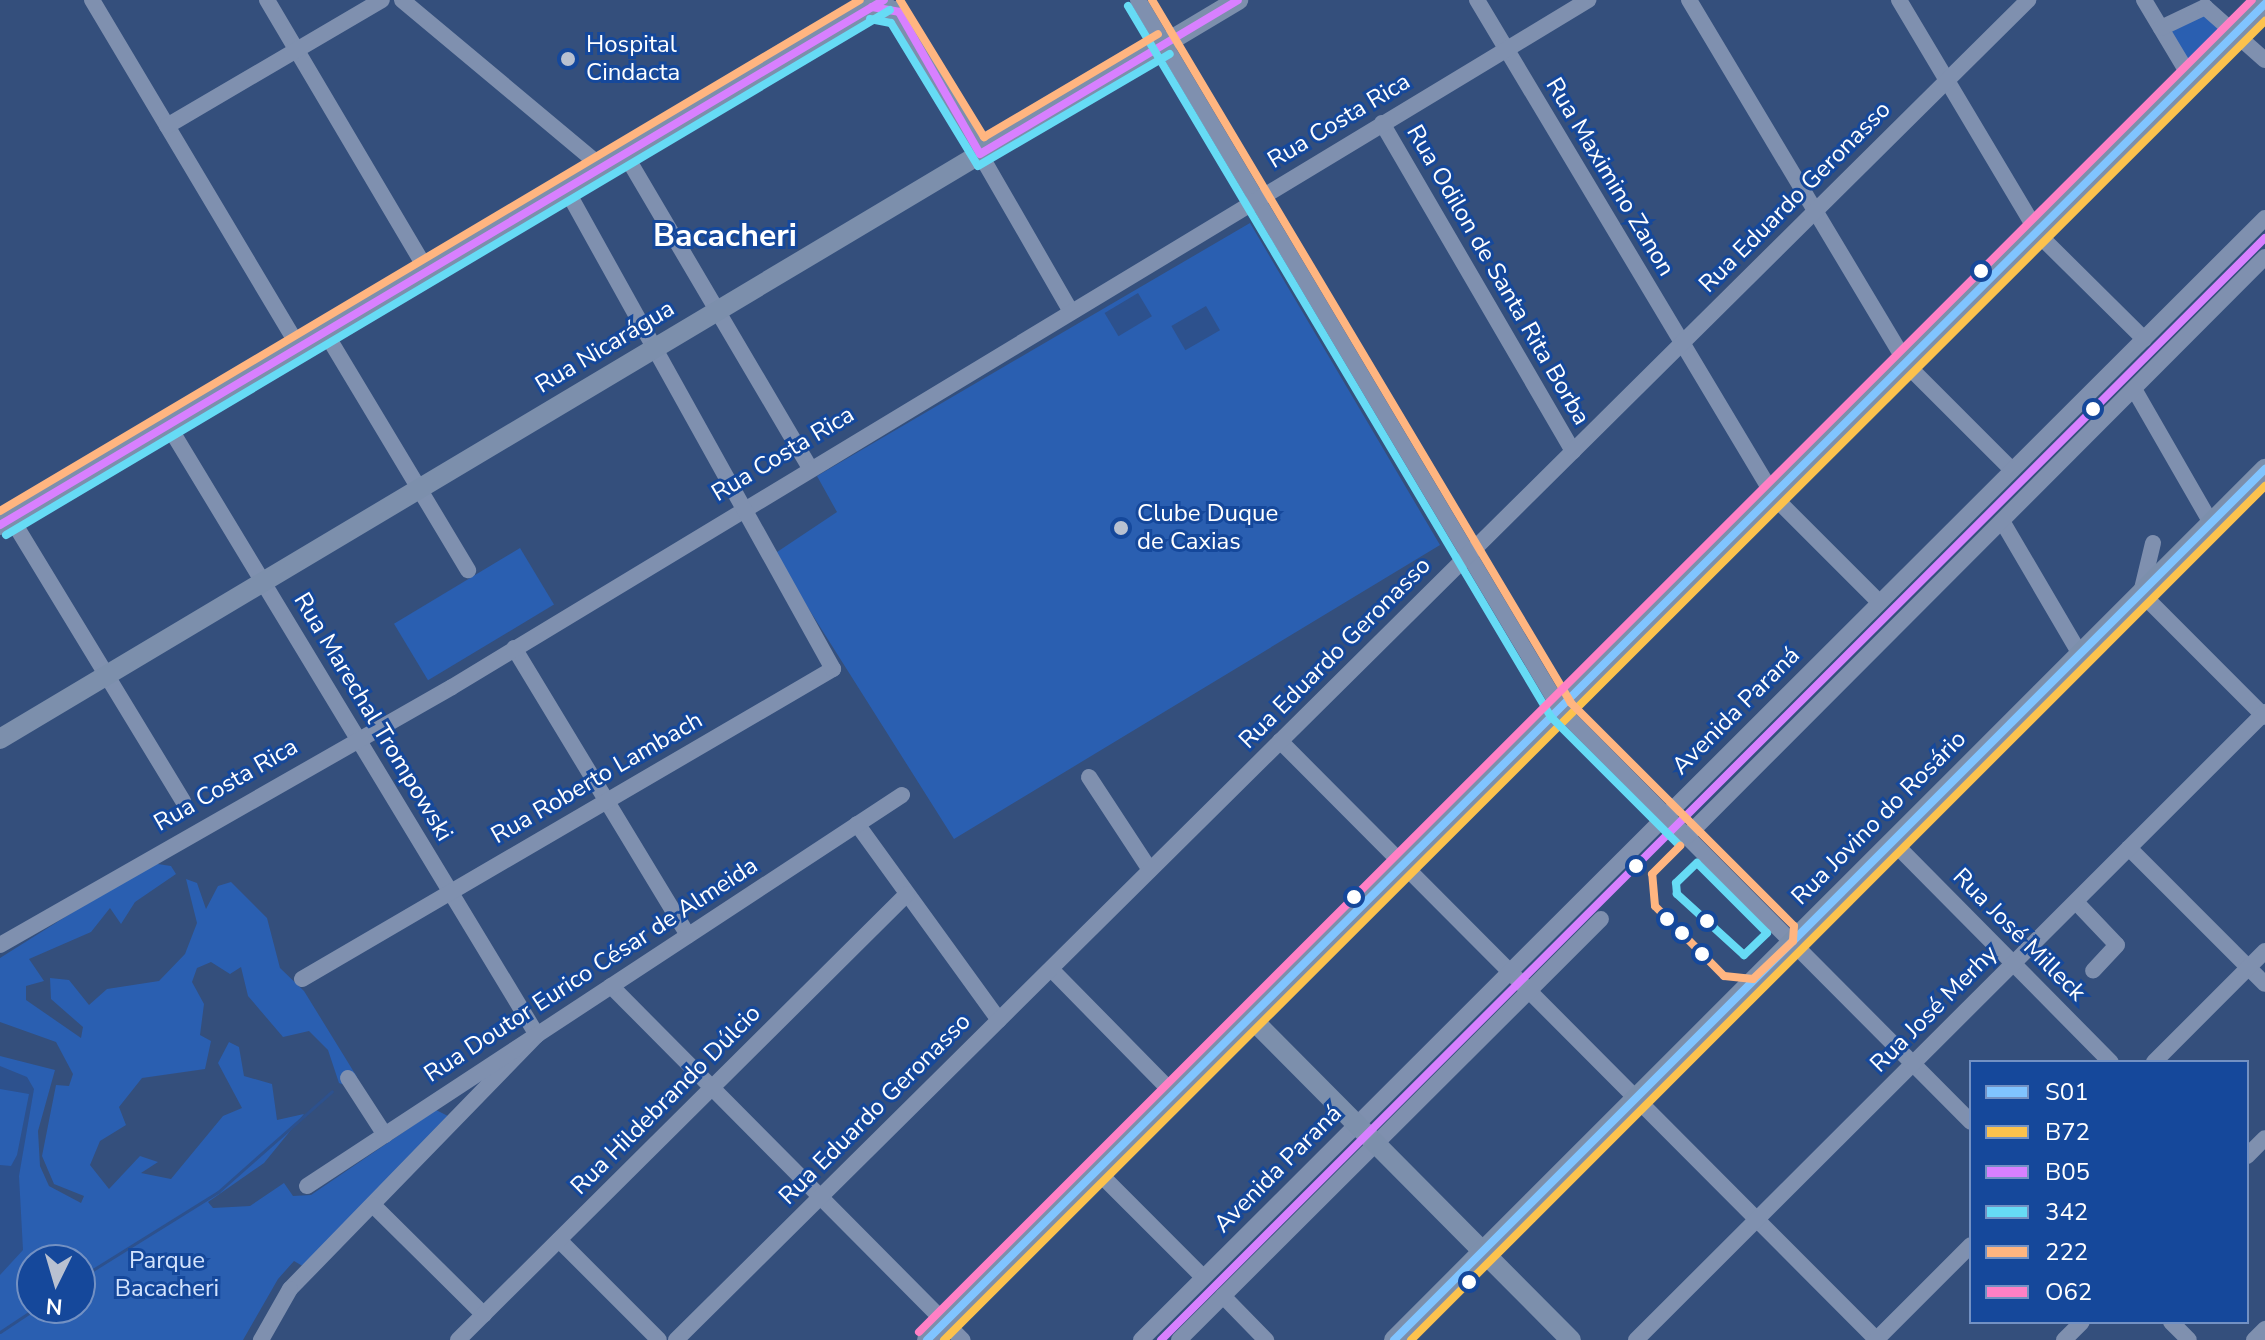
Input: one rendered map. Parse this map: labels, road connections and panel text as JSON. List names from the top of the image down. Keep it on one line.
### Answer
{"streets":{"main road":["Rua Nicarágua","Rua Jovino do Rosário"],"street":["Rua Costa Rica","Rua Maximino Zanon","Rua Eduardo Geronasso","Rua Odilon de Santa Rita Borba","Avenida Paraná","Rua Marechal Trompowski","Rua Roberto Lambach","Rua José Milleck","Rua Doutor Eurico César de Almeida","Rua José Merhy","Rua Hildebrando Dúlcio"]},"crossings":[["Rua Costa Rica","Rua Maximino Zanon"],["Rua Costa Rica","Rua Odilon de Santa Rita Borba"],["Rua Costa Rica","Rua Marechal Trompowski"],["Rua Costa Rica","Rua Roberto Lambach"],["Rua Maximino Zanon","Rua Eduardo Geronasso"],["Rua Maximino Zanon","Avenida Paraná"],["Rua Eduardo Geronasso","Rua Odilon de Santa Rita Borba"],["Rua Nicarágua","Rua Marechal Trompowski"],["Rua Marechal Trompowski","Rua Roberto Lambach"],["Rua Marechal Trompowski","Rua Doutor Eurico César de Almeida"],["Rua Jovino do Rosário","Rua José Milleck"],["Rua José Milleck","Rua José Merhy"]],"districts":["Bacacheri"],"parks":["Parque Bacacheri"],"places":["Hospital Cindacta","Clube Duque de Caxias"],"lines":["transit line B05","transit line 222","transit line O62","transit line S01","transit line 342","transit line B72"],"legend":["S01","B72","B05","342","222","O62"],"north":"bottom"}
